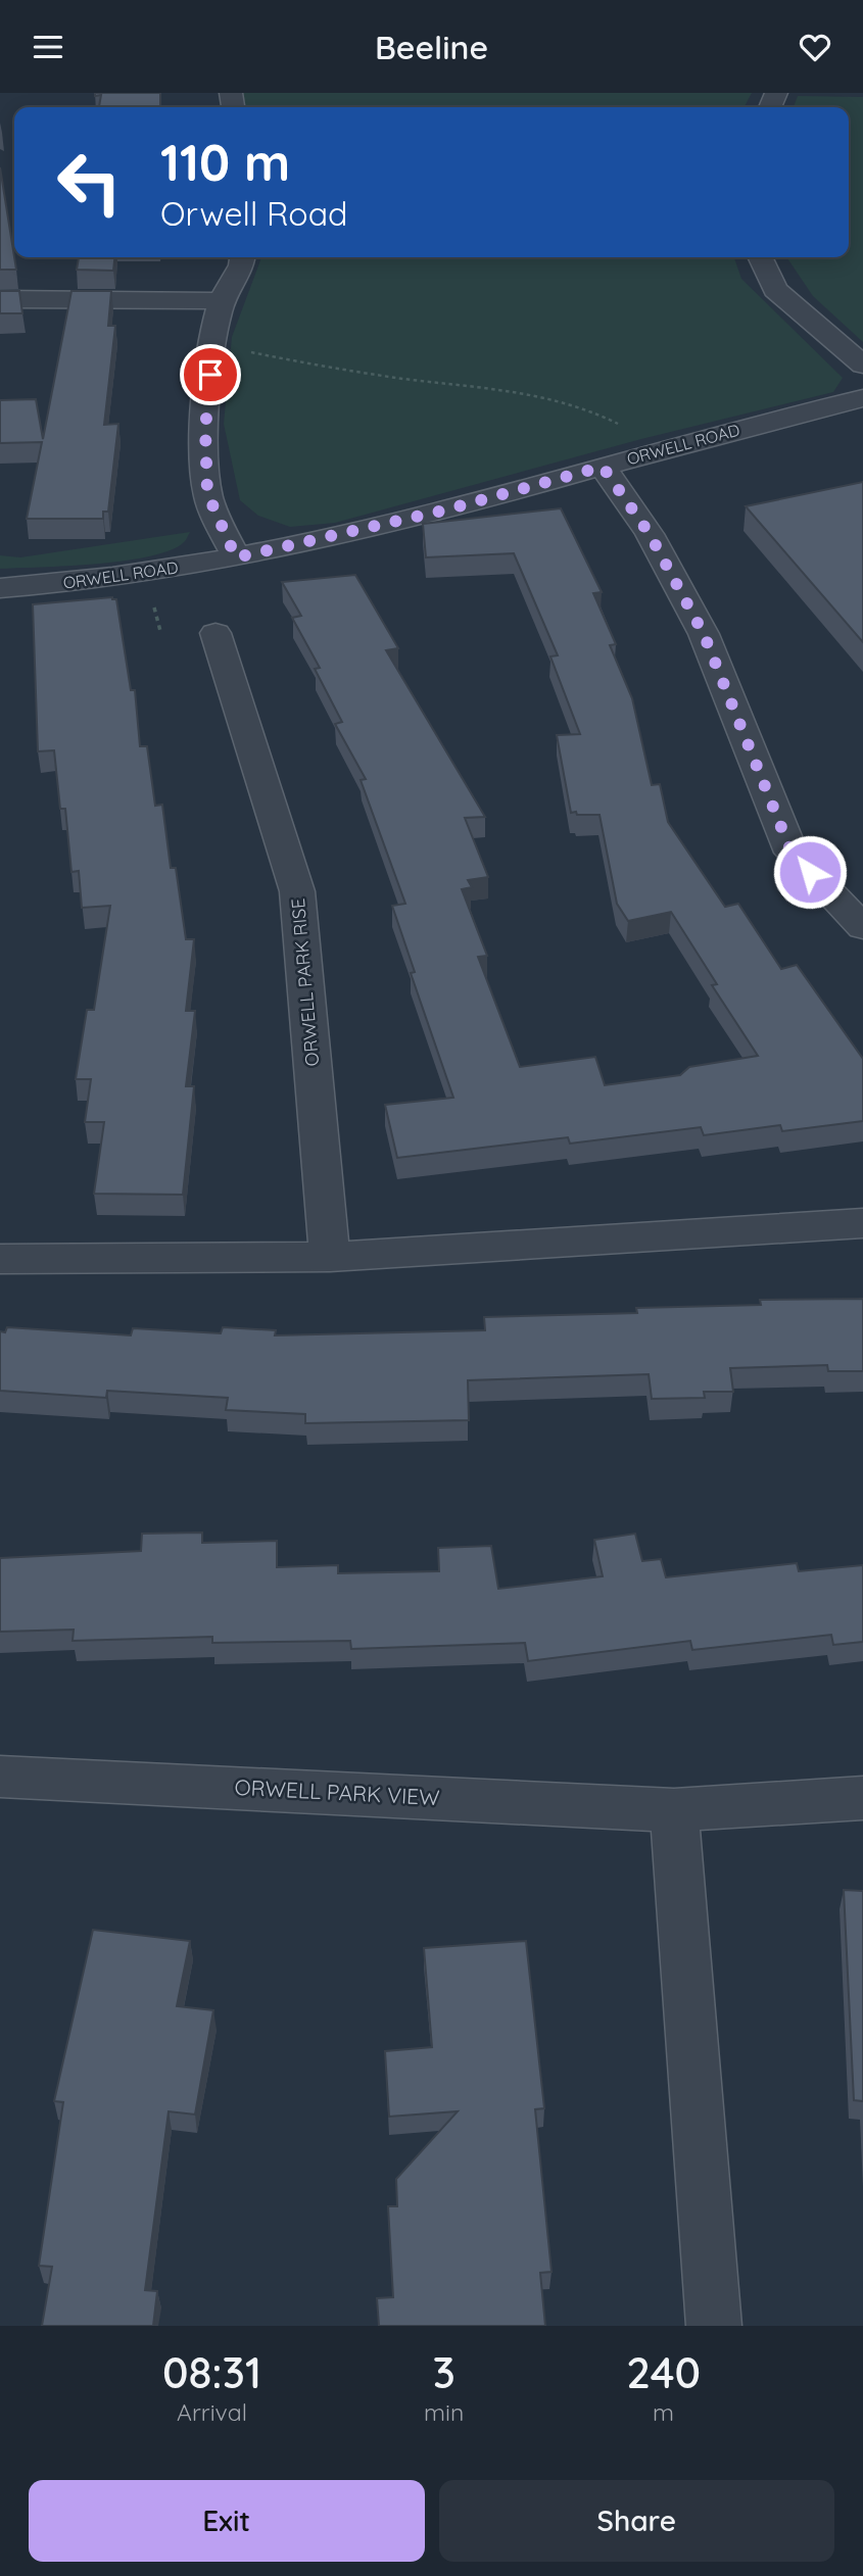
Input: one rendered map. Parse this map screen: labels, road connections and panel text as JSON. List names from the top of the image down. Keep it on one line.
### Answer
{"streets":{"street":["ORWELL ROAD","ORWELL PARK RISE","ORWELL PARK VIEW"]},"page":{"header":"Beeline","turn":["110 m","Orwell Road"],"eta":["08:31","Arrival","3","min","240","m"],"buttons":["Exit","Share"]}}
